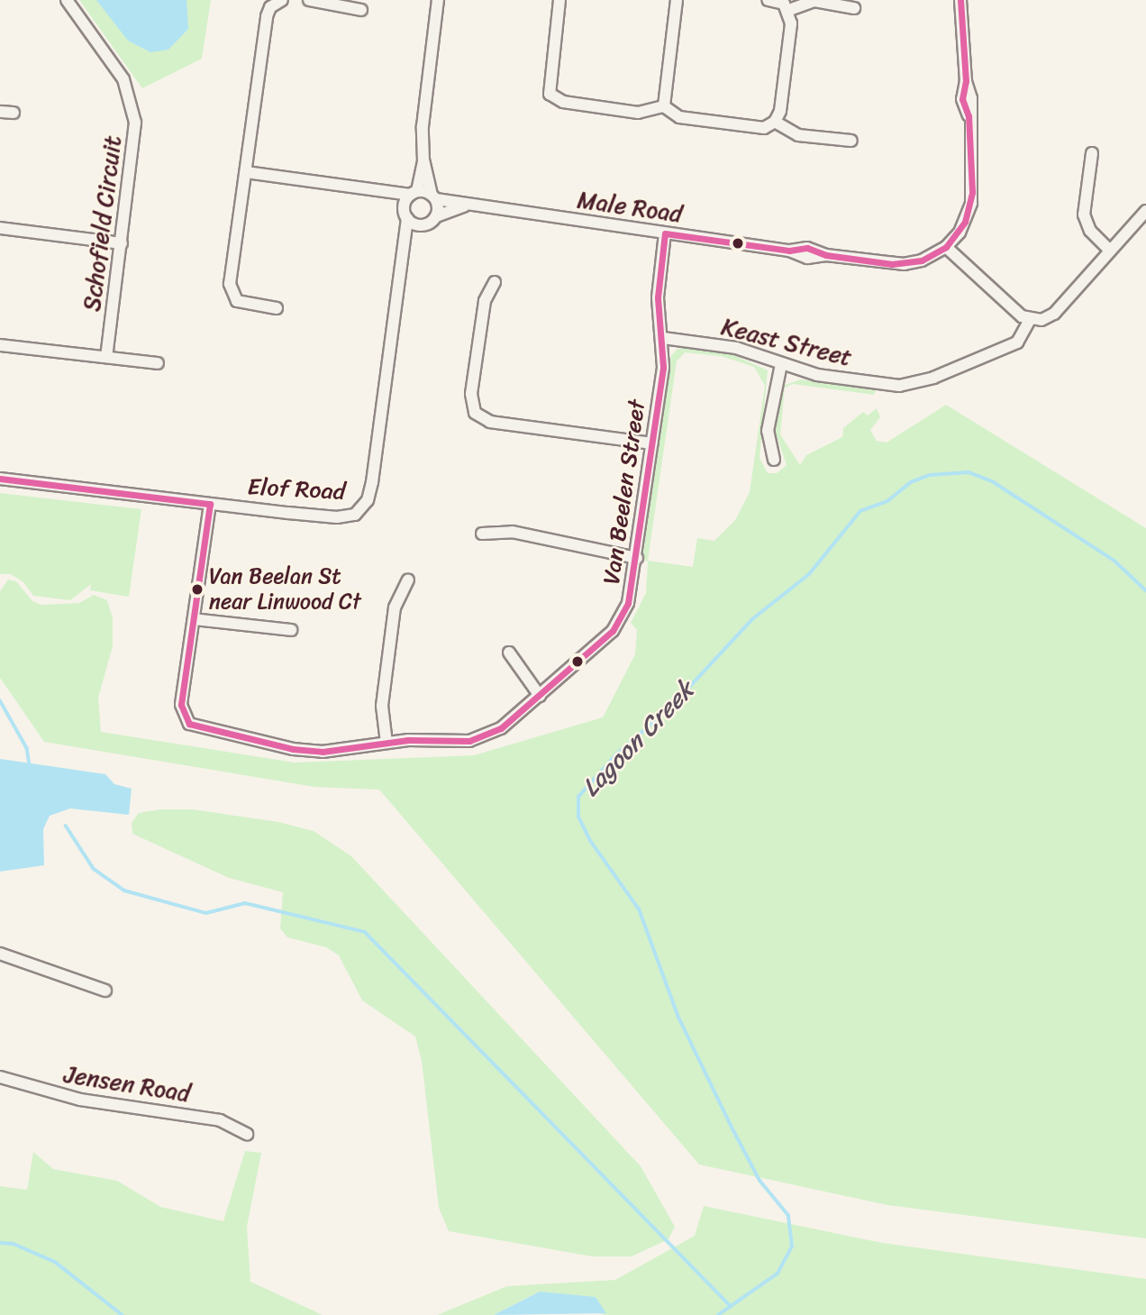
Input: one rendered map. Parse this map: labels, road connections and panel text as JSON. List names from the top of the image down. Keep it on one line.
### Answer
{"streets":{"street":["Male Road","Schofield Circuit","Keast Street","Elof Road","Van Beelen Street","Jensen Road"]},"crossings":[["Male Road","Elof Road"],["Male Road","Van Beelen Street"],["Keast Street","Van Beelen Street"],["Elof Road","Van Beelen Street"]],"water":["Lagoon Creek"],"places":["Van Beelan St near Linwood Ct"]}
